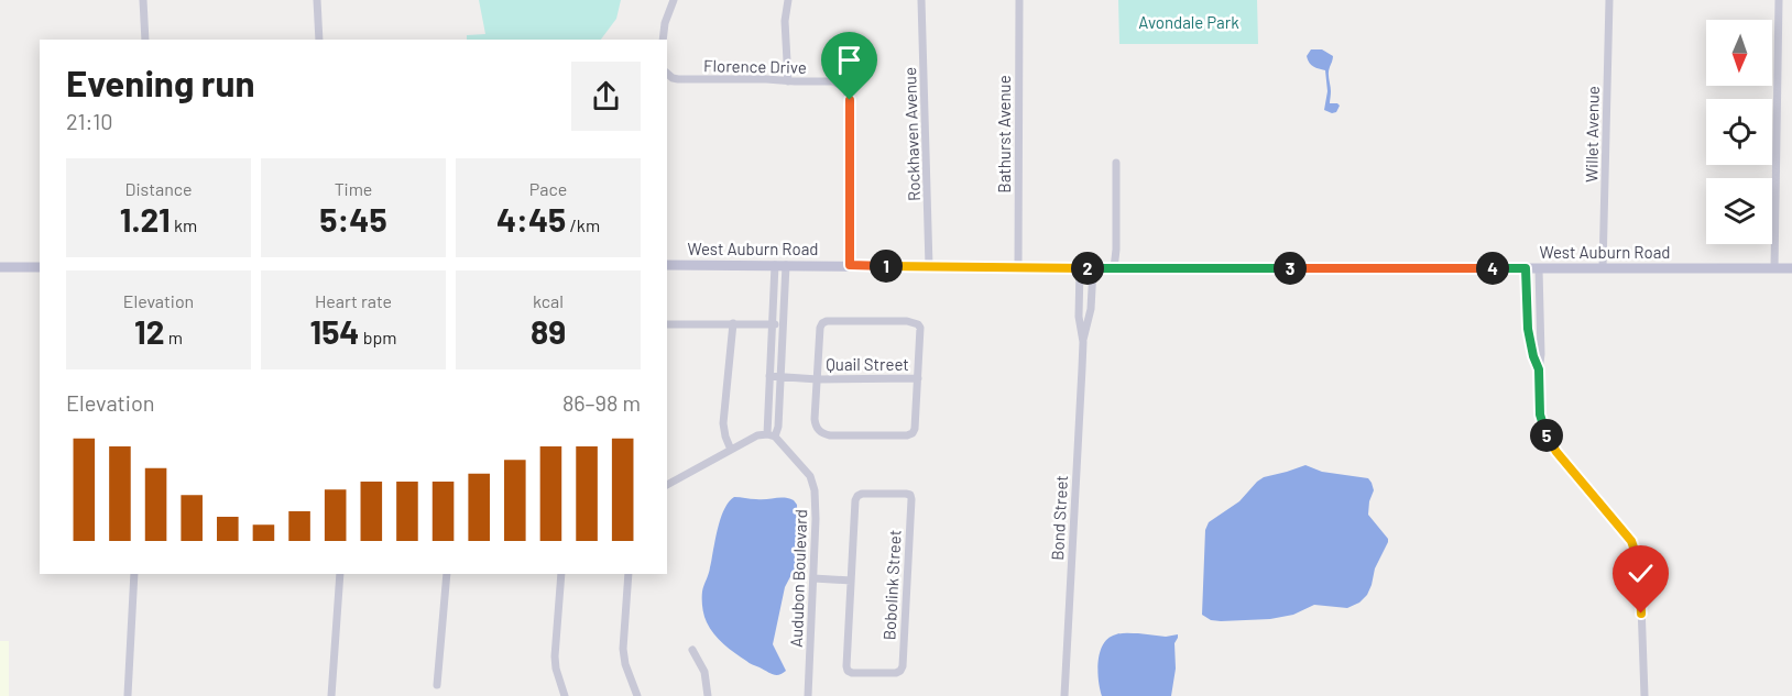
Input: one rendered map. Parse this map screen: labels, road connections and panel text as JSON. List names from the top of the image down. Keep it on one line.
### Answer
{"streets":{"main road":["West Auburn Road"],"street":["Florence Drive","Rockhaven Avenue","Bathurst Avenue","Willet Avenue","Quail Street","Bond Street","Audubon Boulevard","Bobolink Street"]},"crossings":[["Florence Drive","West Auburn Road"],["Rockhaven Avenue","West Auburn Road"],["Bathurst Avenue","West Auburn Road"],["Willet Avenue","West Auburn Road"],["West Auburn Road","Bond Street"]],"parks":["Avondale Park"],"north":"bottom","page":{"heading":["Evening run","21:10"],"stats":[["Distance","1.21 km"],["Time","5:45"],["Pace","4:45 /km"],["Elevation","12 m"],["Heart rate","154 bpm"],["kcal","89"]],"pins":["1","2","3","4","5"],"chart":["Elevation","86–98 m"]}}
